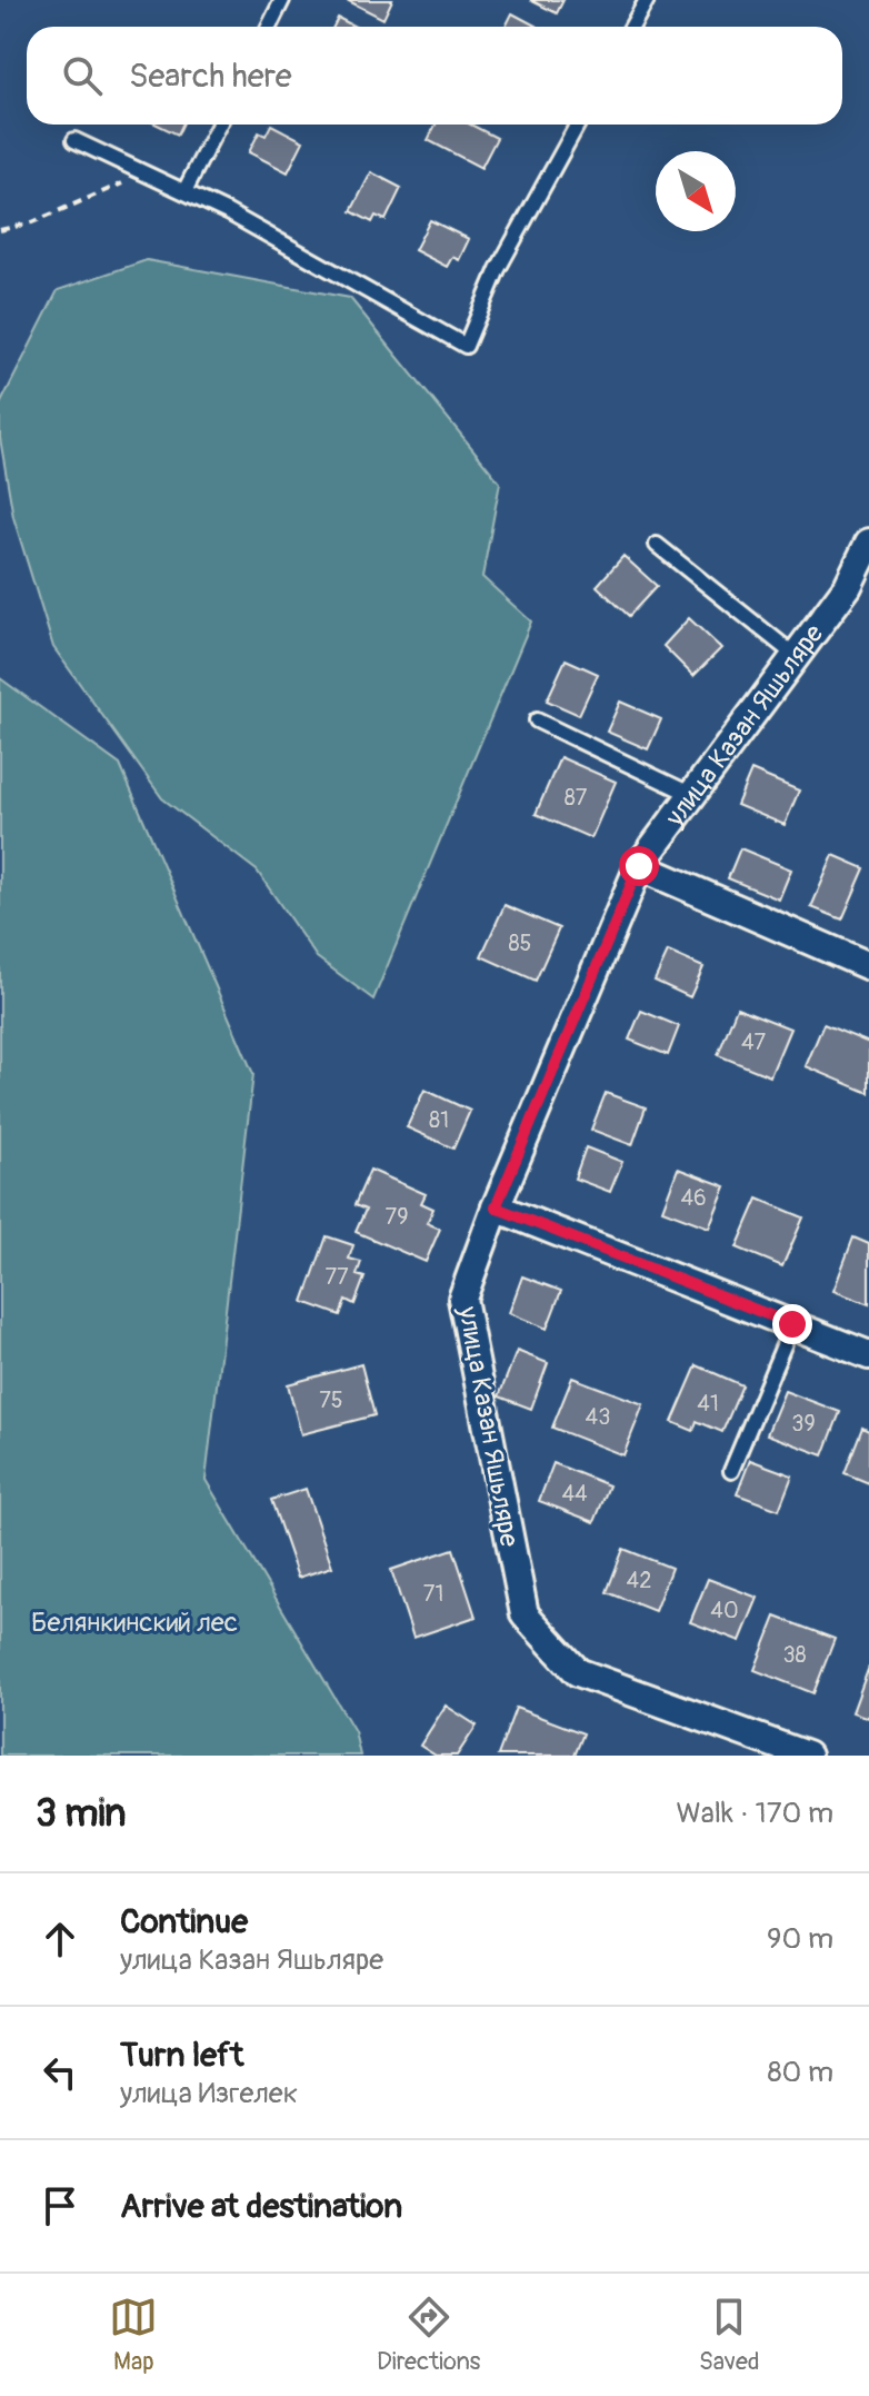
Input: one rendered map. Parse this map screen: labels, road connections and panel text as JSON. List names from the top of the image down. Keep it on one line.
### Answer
{"streets":{"street":["улица Казан Яшьляре"]},"parks":["Белянкинский лес"],"house_numbers":["87","85","47","81","46","79","77","75","41","43","39","44","42","71","40","38"],"north":"bottom right","page":{"search":"Search here","heading":["3 min","Walk · 170 m"],"list":[["Continue","улица Казан Яшьляре","90 m"],["Turn left","улица Изгелек","80 m"],"Arrive at destination"],"nav":["Map","Directions","Saved"]}}
